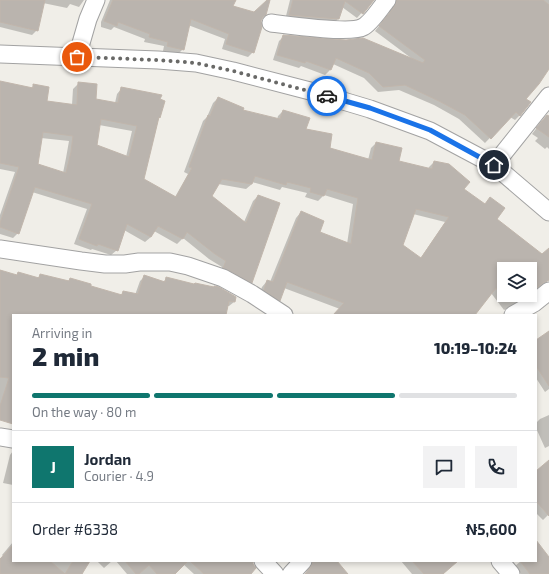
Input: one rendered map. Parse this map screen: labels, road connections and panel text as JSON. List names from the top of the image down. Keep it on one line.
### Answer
{"page":{"heading":["2 min","Arriving in","10:19–10:24"],"panel":["Jordan","Courier · 4.9","Order #6338","₦5,600"],"bar":"On the way · 80 m","round":"J"}}
